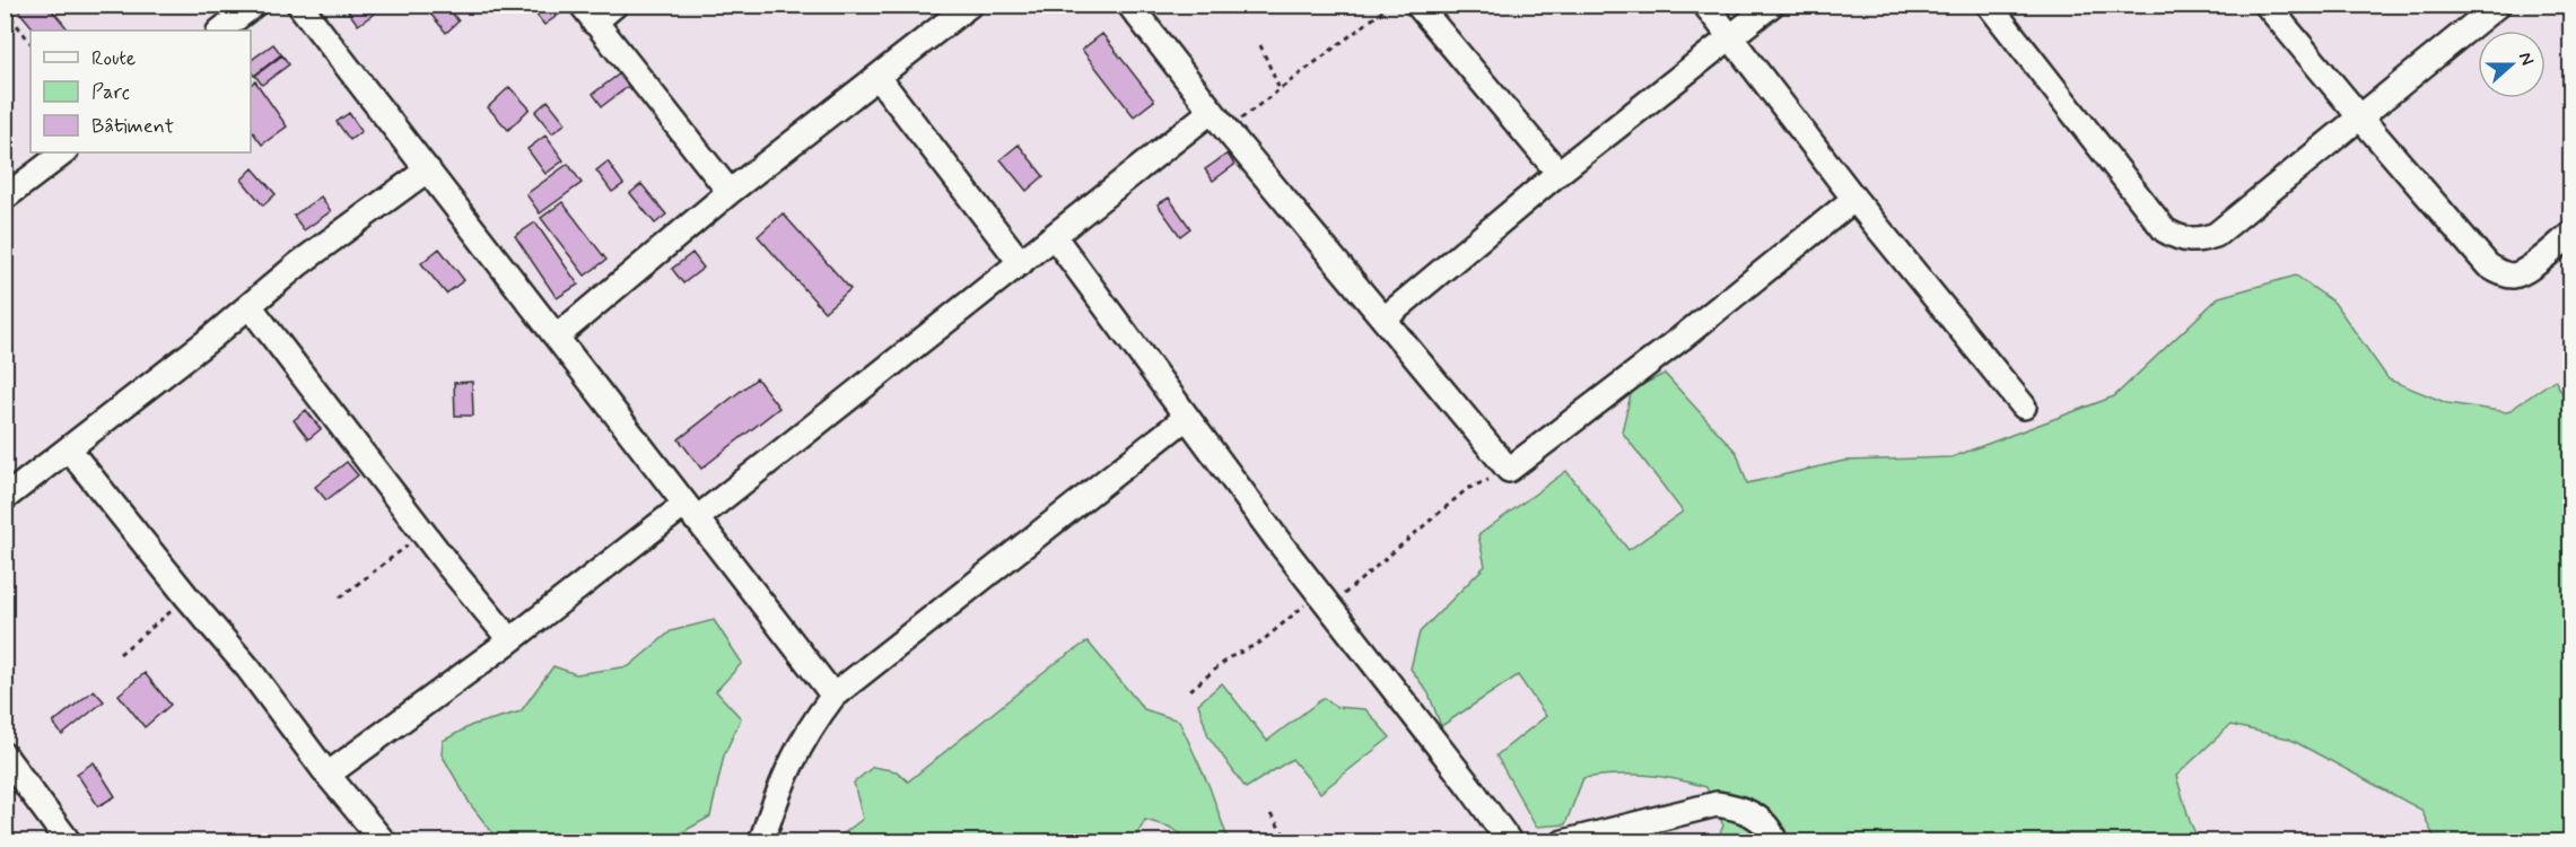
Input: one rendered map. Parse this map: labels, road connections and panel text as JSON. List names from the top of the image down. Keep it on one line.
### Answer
{"legend":["Route","Parc","Bâtiment"],"north":"right"}
